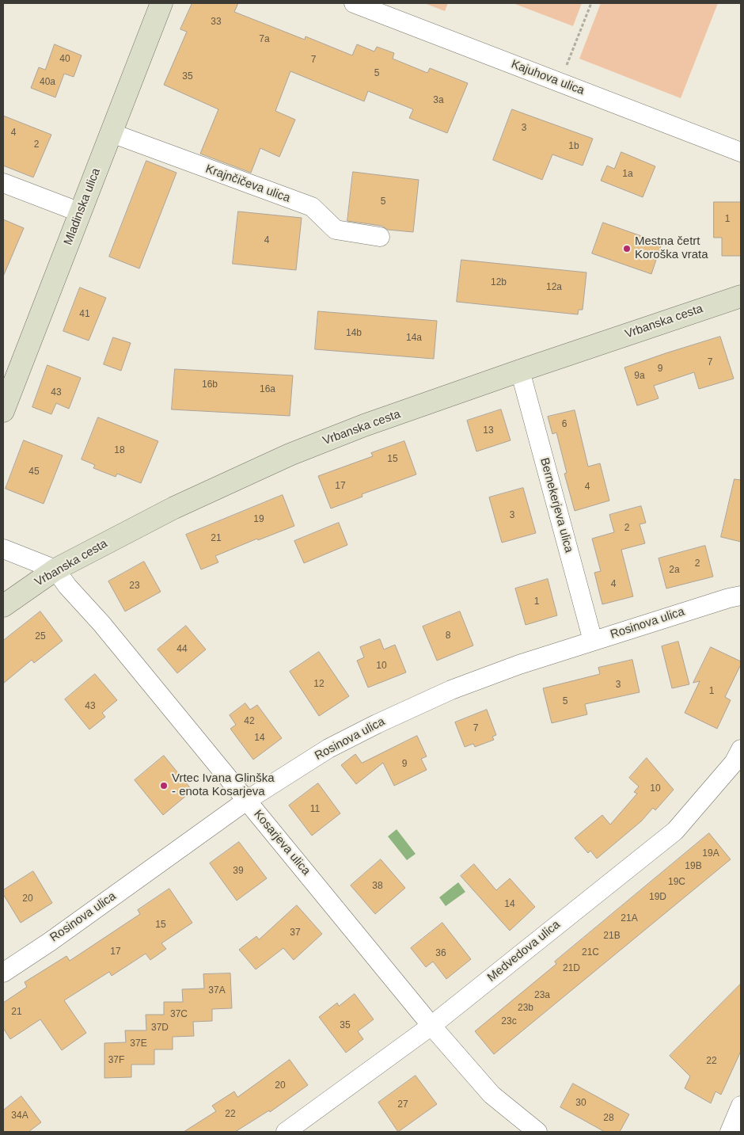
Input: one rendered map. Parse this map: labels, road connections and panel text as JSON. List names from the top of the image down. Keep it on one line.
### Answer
{"streets":{"street":["Kajuhova ulica","Krajnčičeva ulica","Mladinska ulica","Vrbanska cesta","Bernekerjeva ulica","Rosinova ulica","Kosarjeva ulica","Medvedova ulica"]},"crossings":[["Krajnčičeva ulica","Mladinska ulica"],["Vrbanska cesta","Bernekerjeva ulica"],["Vrbanska cesta","Kosarjeva ulica"],["Bernekerjeva ulica","Rosinova ulica"],["Rosinova ulica","Kosarjeva ulica"],["Kosarjeva ulica","Medvedova ulica"]],"places":["Mestna četrt Koroška vrata","Vrtec Ivana Glinška - enota Kosarjeva"],"house_numbers":["33","7a","40","7","5","35","40a","3a","3","4","2","1b","1a","5","1","4","12b","12a","41","14b","14a","7","9","9a","16b","16a","43","6","13","18","15","45","17","4","3","19","2","21","2","2a","4","23","1","8","25","44","10","12","3","1","5","43","42","7","14","9","10","11","19A","19B","39","19C","38","19D","20","14","21A","15","37","21B","17","21C","36","21D","37A","23a","23b","21","37C","23c","35","37D","37E","37F","22","20","30","27","22","34A","28"]}
